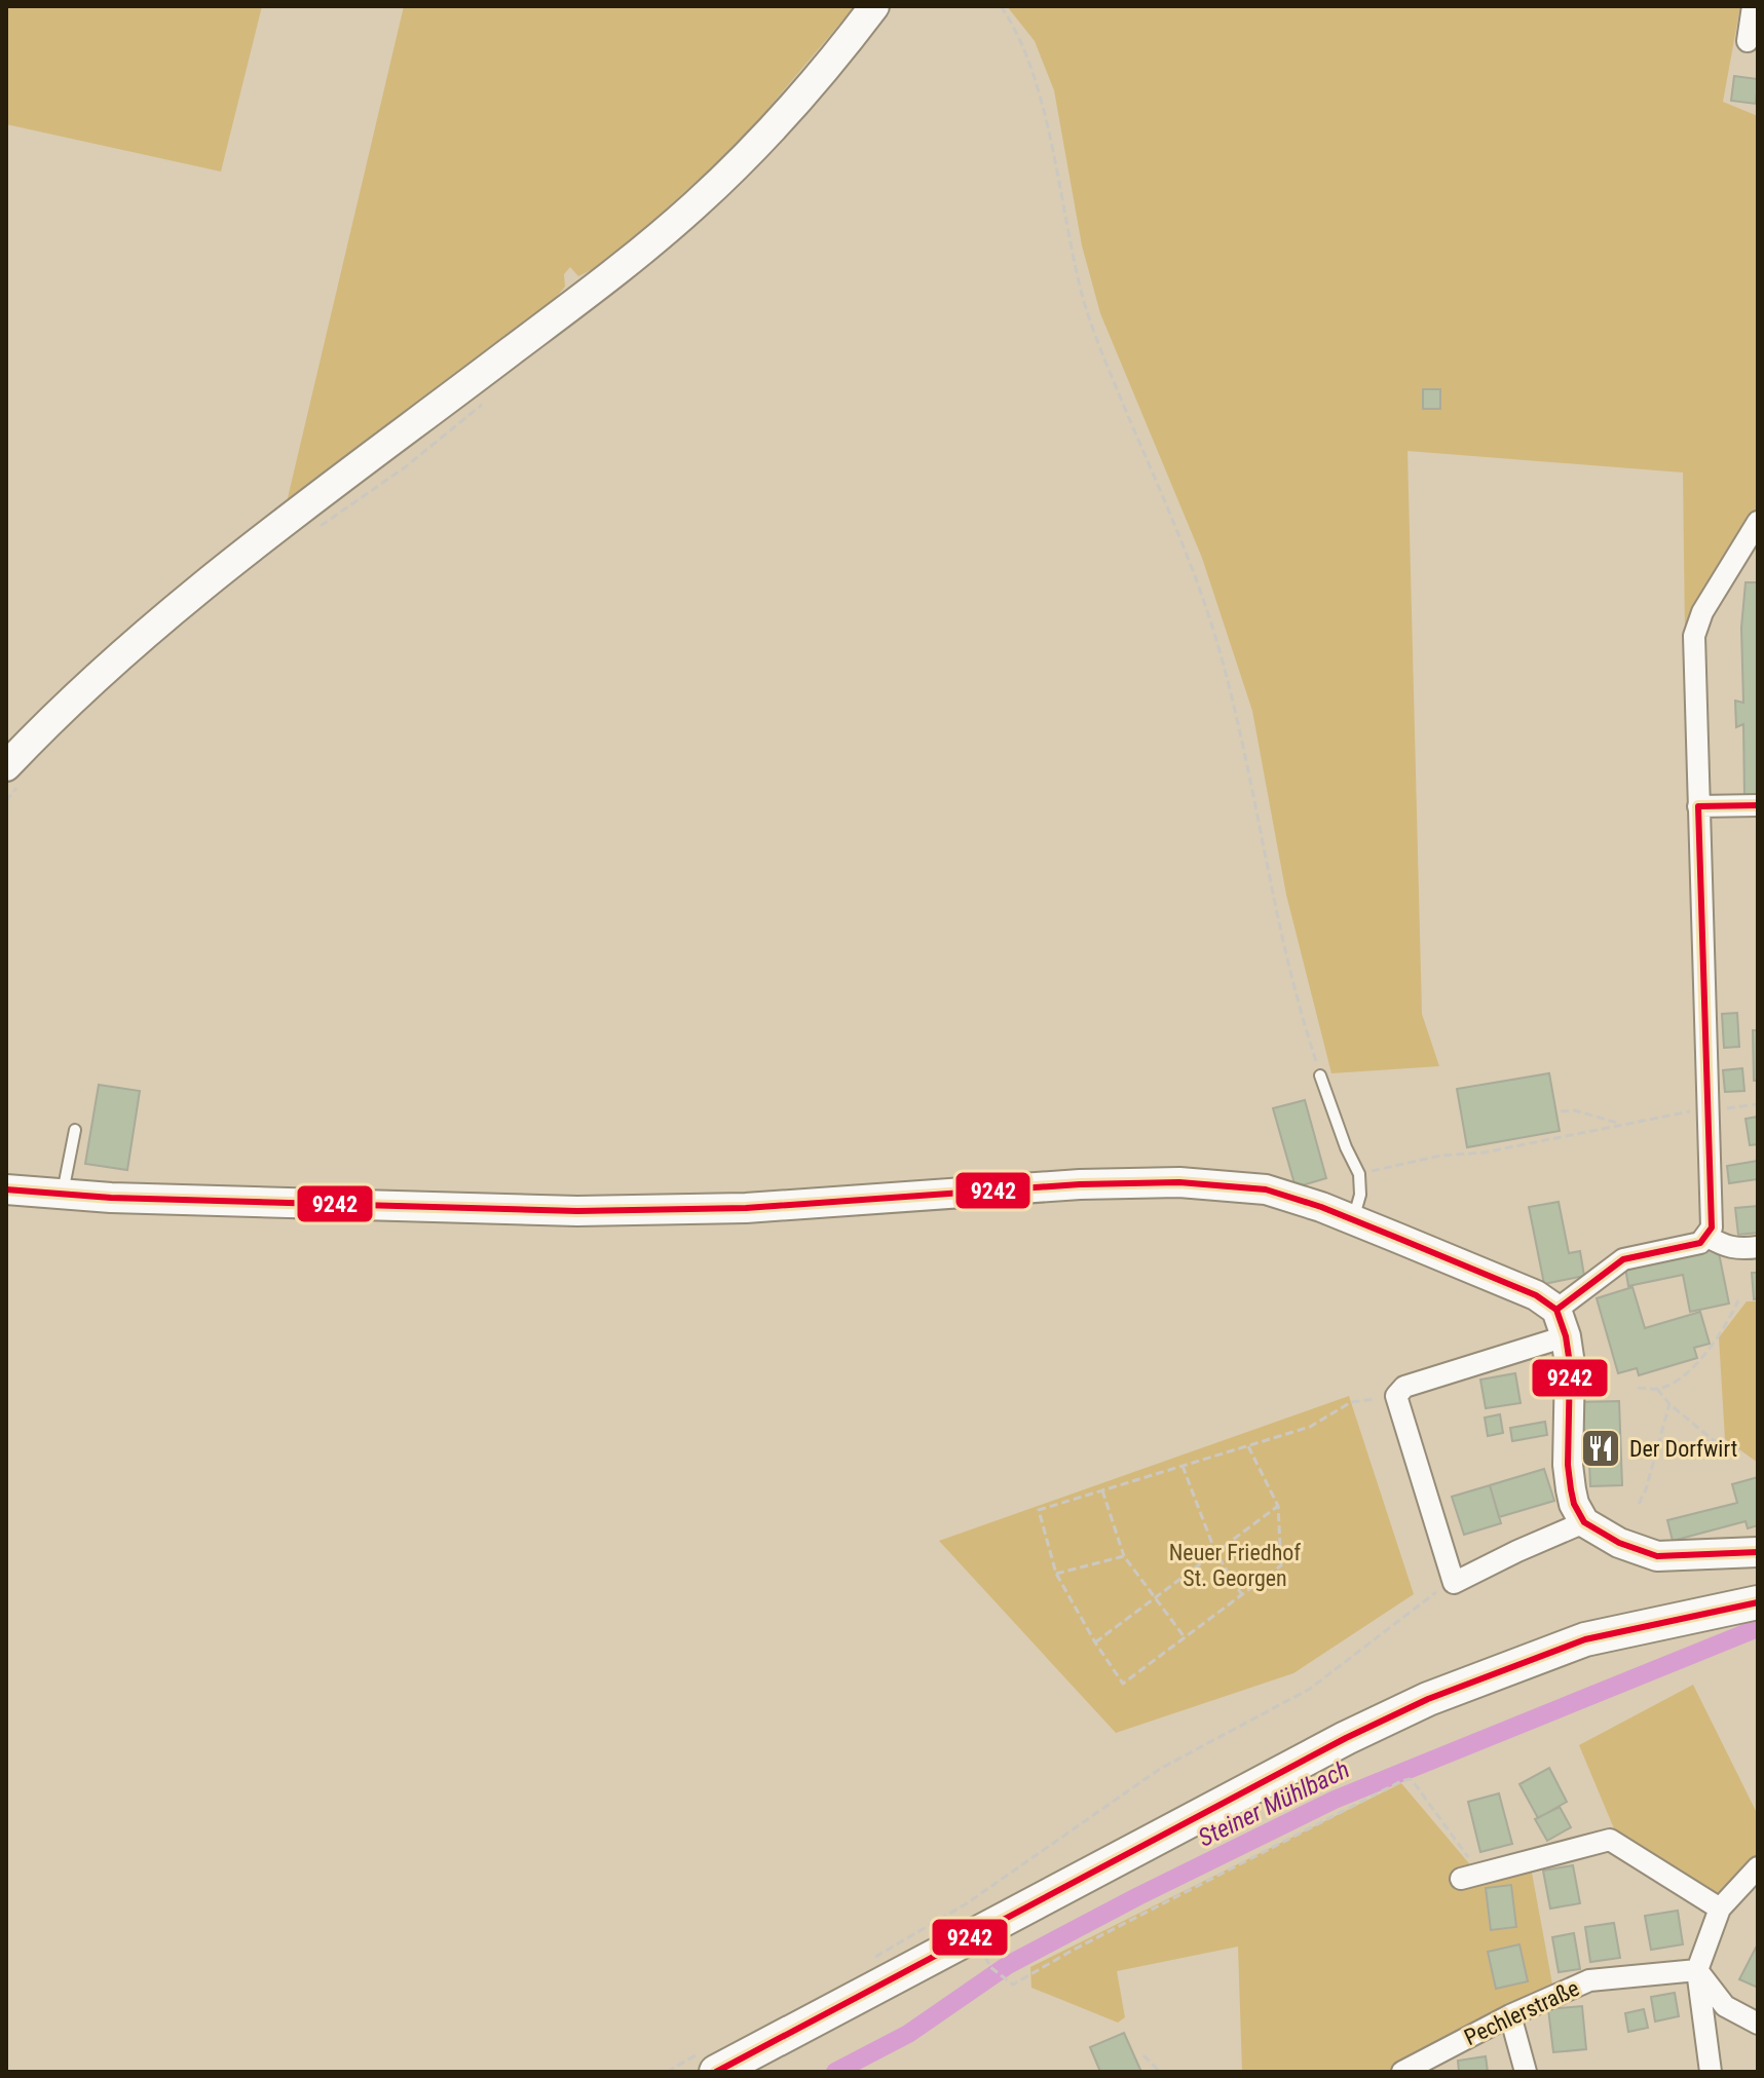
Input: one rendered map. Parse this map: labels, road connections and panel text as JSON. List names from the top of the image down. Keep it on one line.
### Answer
{"streets":{"street":["Pechlerstraße"]},"water":["Steiner Mühlbach"],"parks":["Neuer Friedhof St. Georgen"],"places":{"restaurant":["Der Dorfwirt"]},"lines":["transit line 9242"]}
